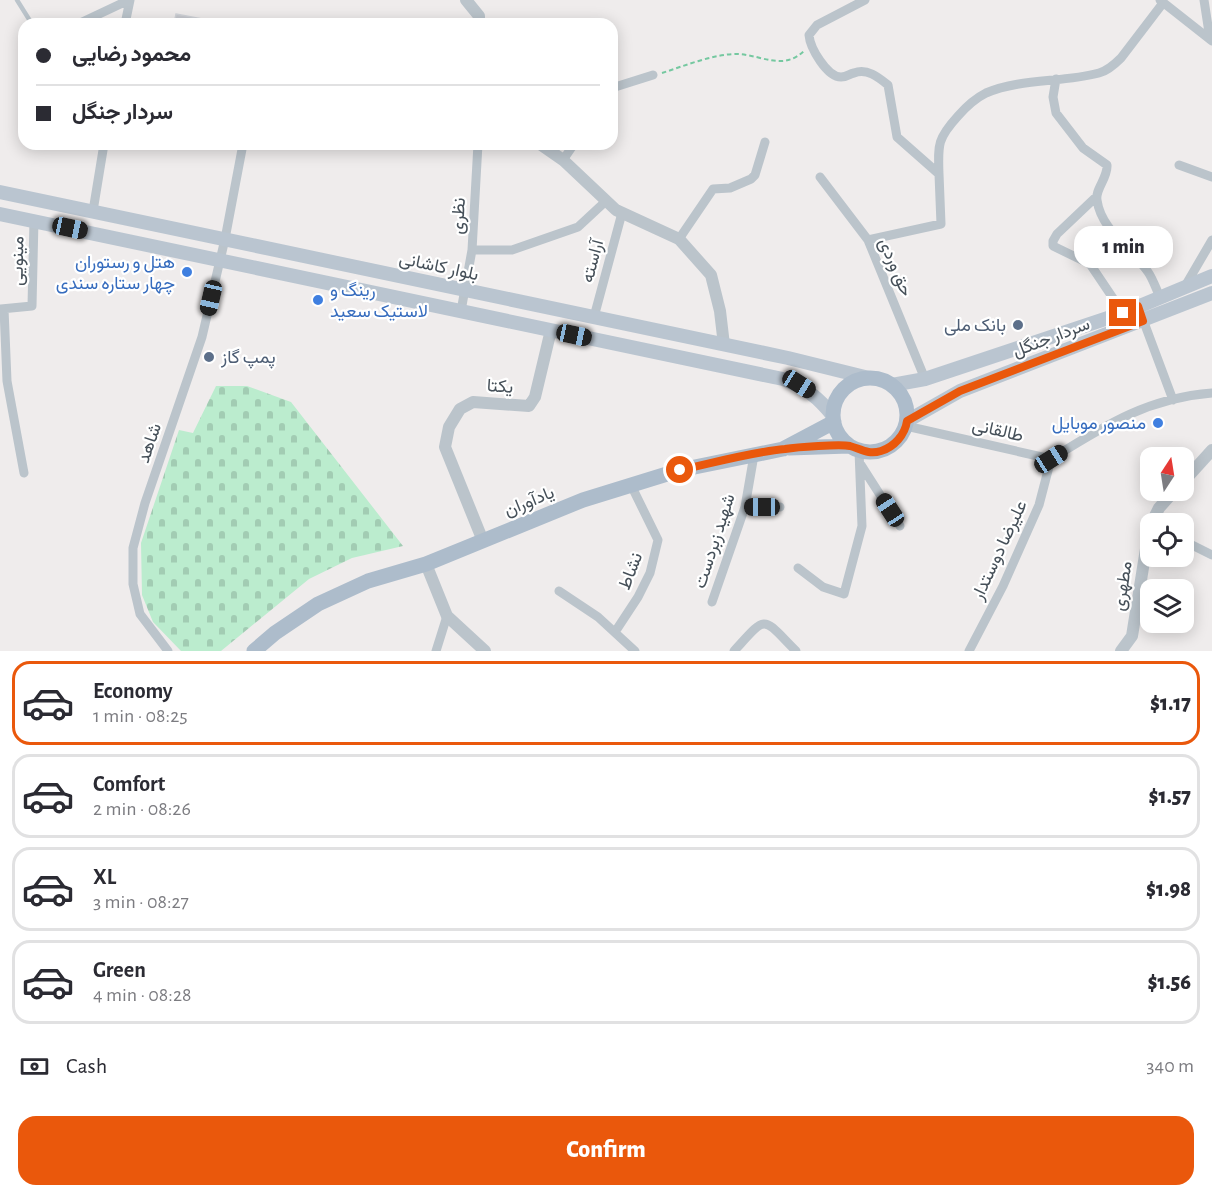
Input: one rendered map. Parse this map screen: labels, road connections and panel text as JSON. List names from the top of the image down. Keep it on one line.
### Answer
{"streets":{"main road":["بلوار کاشانی","سردار جنگل","یادآوران"],"street":["نظری","مینویی","آراسته","حق وردی","یکتا","طالقانی","شاهد","شهید زبردست","علیرضا دوستدار","نشاط","مطهری"]},"crossings":[["نظری","بلوار کاشانی"],["آراسته","بلوار کاشانی"],["بلوار کاشانی","سردار جنگل"],["بلوار کاشانی","طالقانی"],["بلوار کاشانی","شاهد"],["بلوار کاشانی","یادآوران"],["حق وردی","سردار جنگل"],["سردار جنگل","طالقانی"],["سردار جنگل","یادآوران"],["یکتا","یادآوران"],["طالقانی","یادآوران"],["طالقانی","علیرضا دوستدار"],["یادآوران","شهید زبردست"],["یادآوران","نشاط"]],"places":["هتل و رستوران چهار ستاره سندی","رینگ و لاستیک سعید","بانک ملی","پمپ گاز","منصور موبایل"],"north":"top","page":{"banner":["محمود رضایی","سردار جنگل"],"bubble":"1 min","list":[{"name":"Economy","note":"1 min · 08:25","value":"$1.17"},{"name":"Comfort","note":"2 min · 08:26","value":"$1.57"},{"name":"XL","note":"3 min · 08:27","value":"$1.98"},{"name":"Green","note":"4 min · 08:28","value":"$1.56"}],"pay":["Cash","340 m"],"buttons":"Confirm"}}
